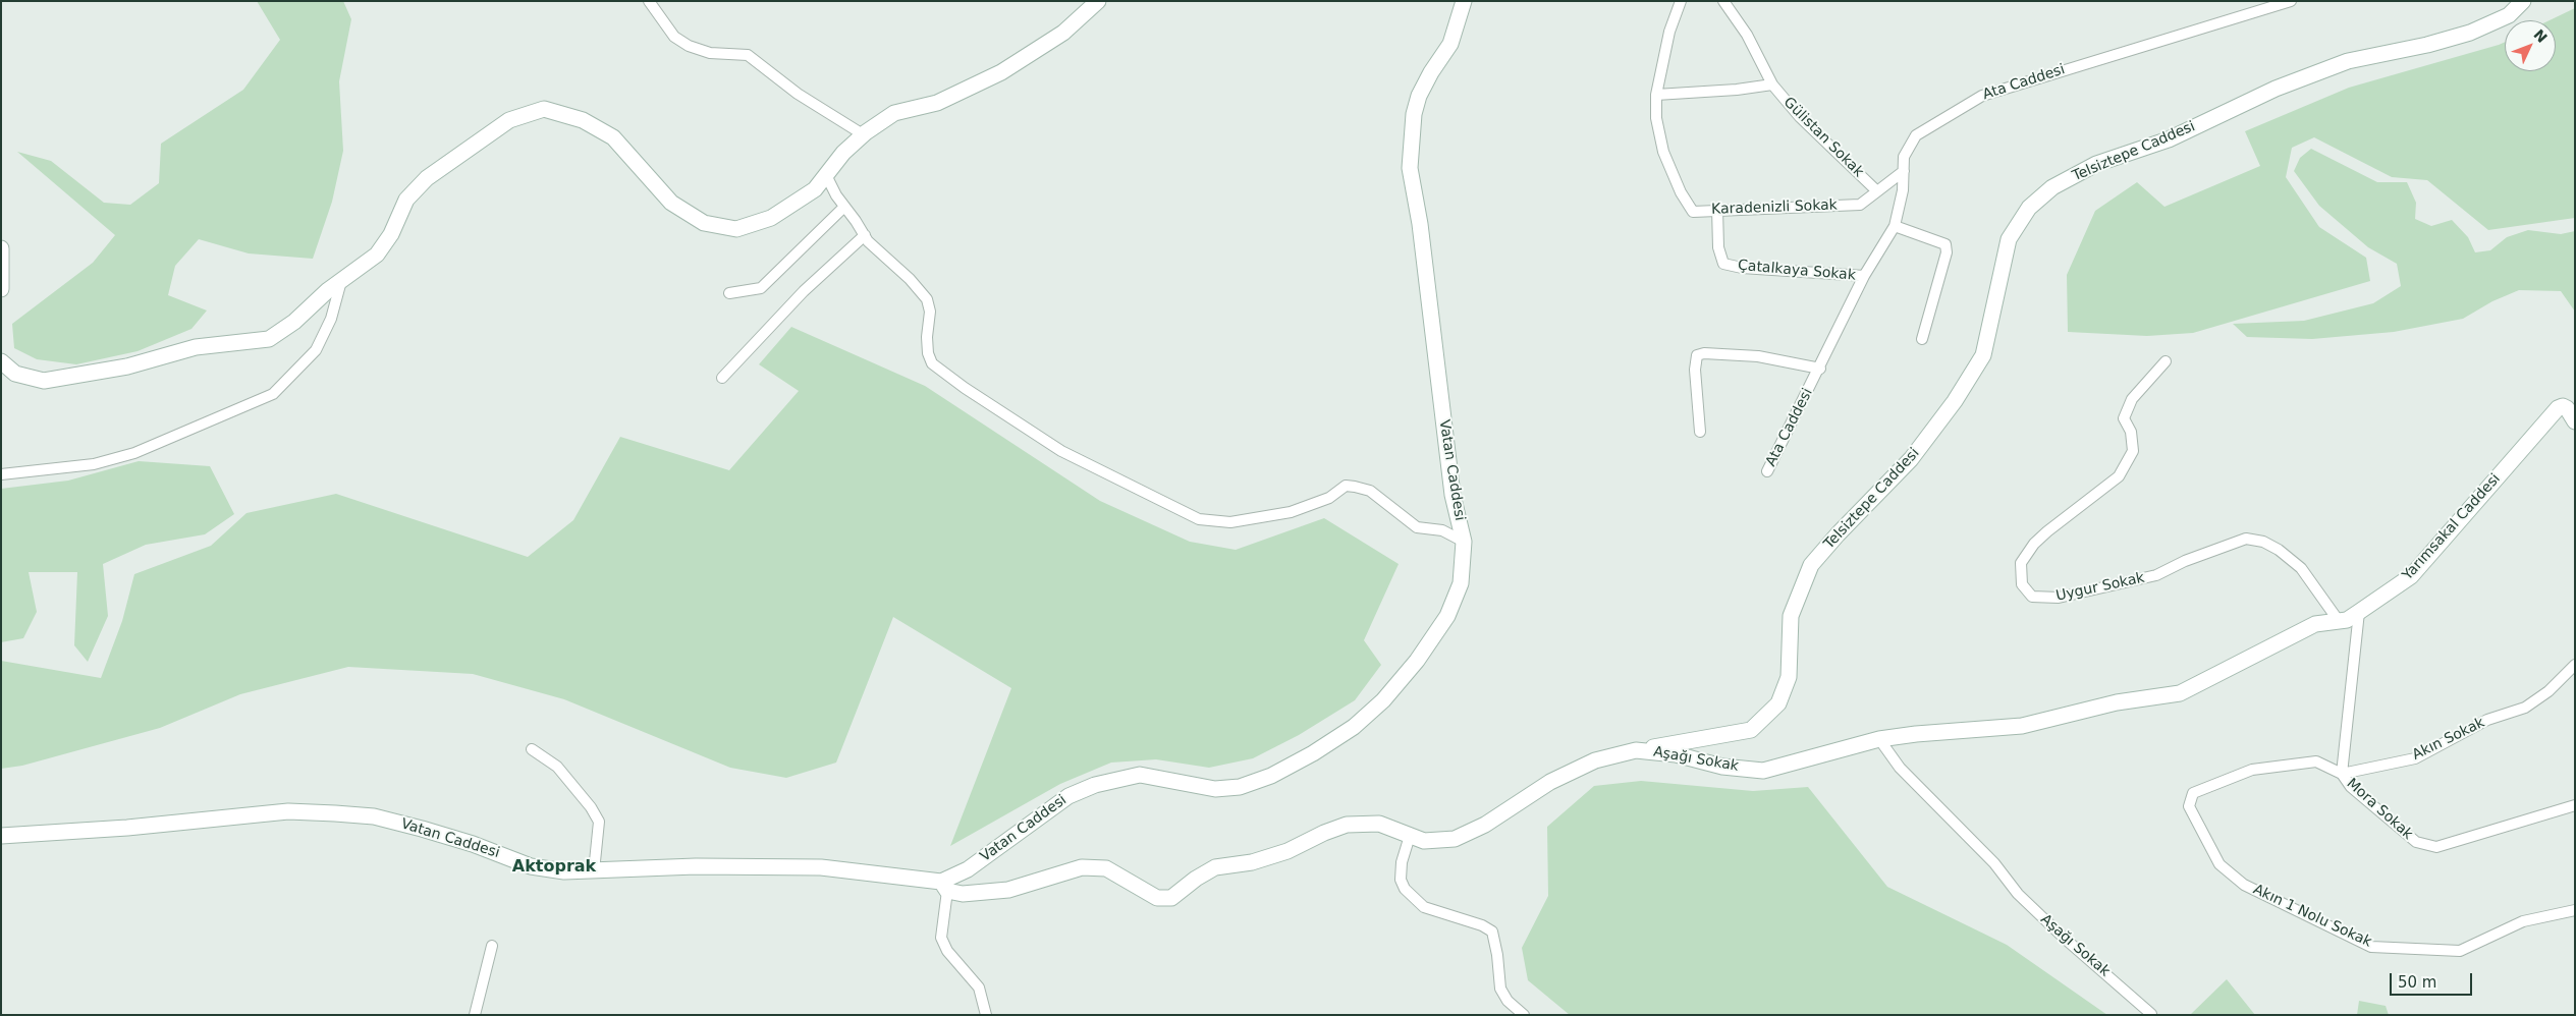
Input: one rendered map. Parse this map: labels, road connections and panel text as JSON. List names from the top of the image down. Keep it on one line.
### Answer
{"streets":{"street":["Ata Caddesi","Gülistan Sokak","Telsiztepe Caddesi","Karadenizli Sokak","Çatalkaya Sokak","Vatan Caddesi","Yarımsakal Caddesi","Uygur Sokak","Akın Sokak","Aşağı Sokak","Mora Sokak","Akın 1 Nolu Sokak"]},"crossings":[["Ata Caddesi","Çatalkaya Sokak"],["Gülistan Sokak","Karadenizli Sokak"],["Telsiztepe Caddesi","Aşağı Sokak"],["Karadenizli Sokak","Çatalkaya Sokak"],["Vatan Caddesi","Aşağı Sokak"],["Yarımsakal Caddesi","Uygur Sokak"],["Yarımsakal Caddesi","Aşağı Sokak"],["Yarımsakal Caddesi","Mora Sokak"],["Akın Sokak","Mora Sokak"],["Akın Sokak","Akın 1 Nolu Sokak"],["Mora Sokak","Akın 1 Nolu Sokak"]],"districts":["Aktoprak"],"scale_bar":"50 m","north":"top right"}
